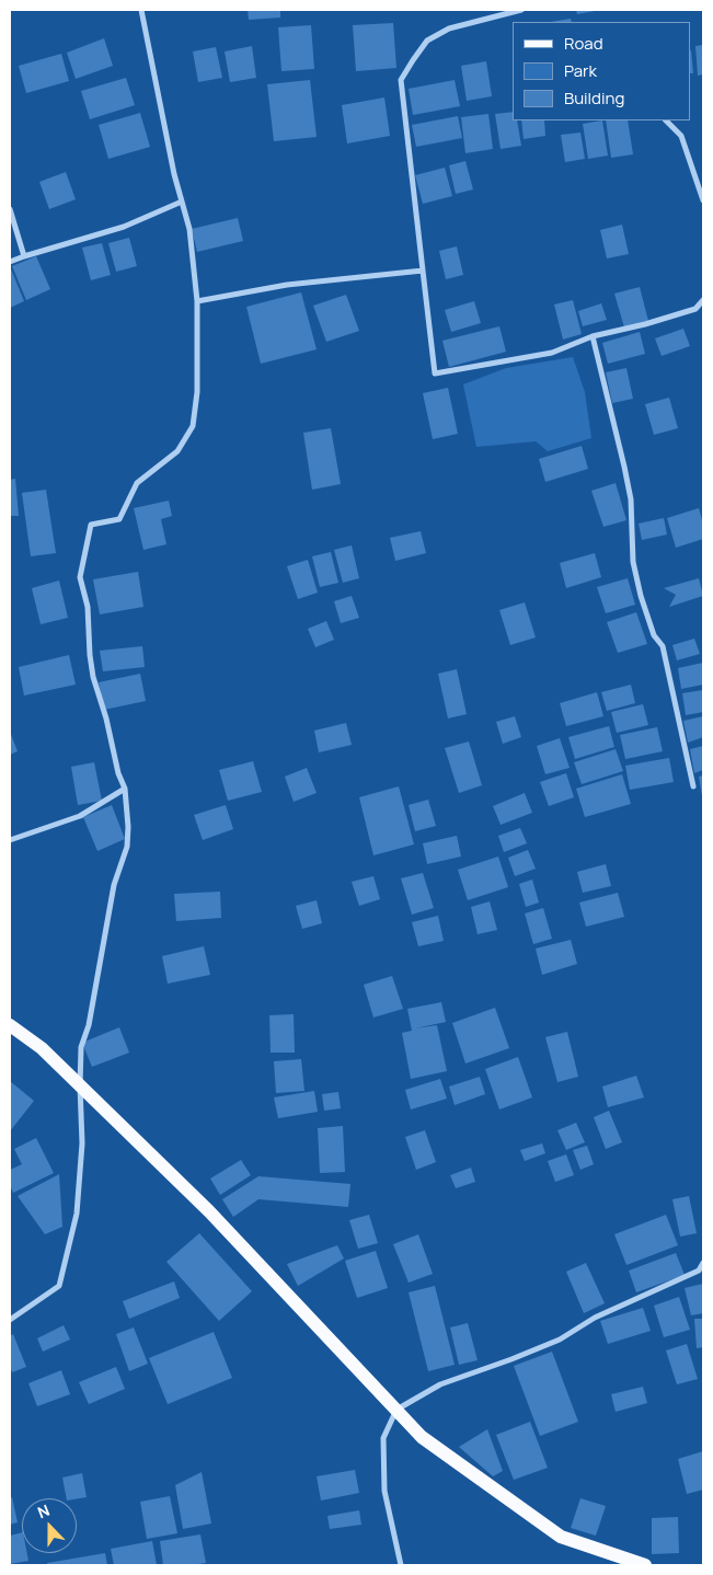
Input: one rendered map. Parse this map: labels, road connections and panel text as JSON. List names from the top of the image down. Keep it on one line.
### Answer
{"legend":["Road","Park","Building"],"north":"top"}
